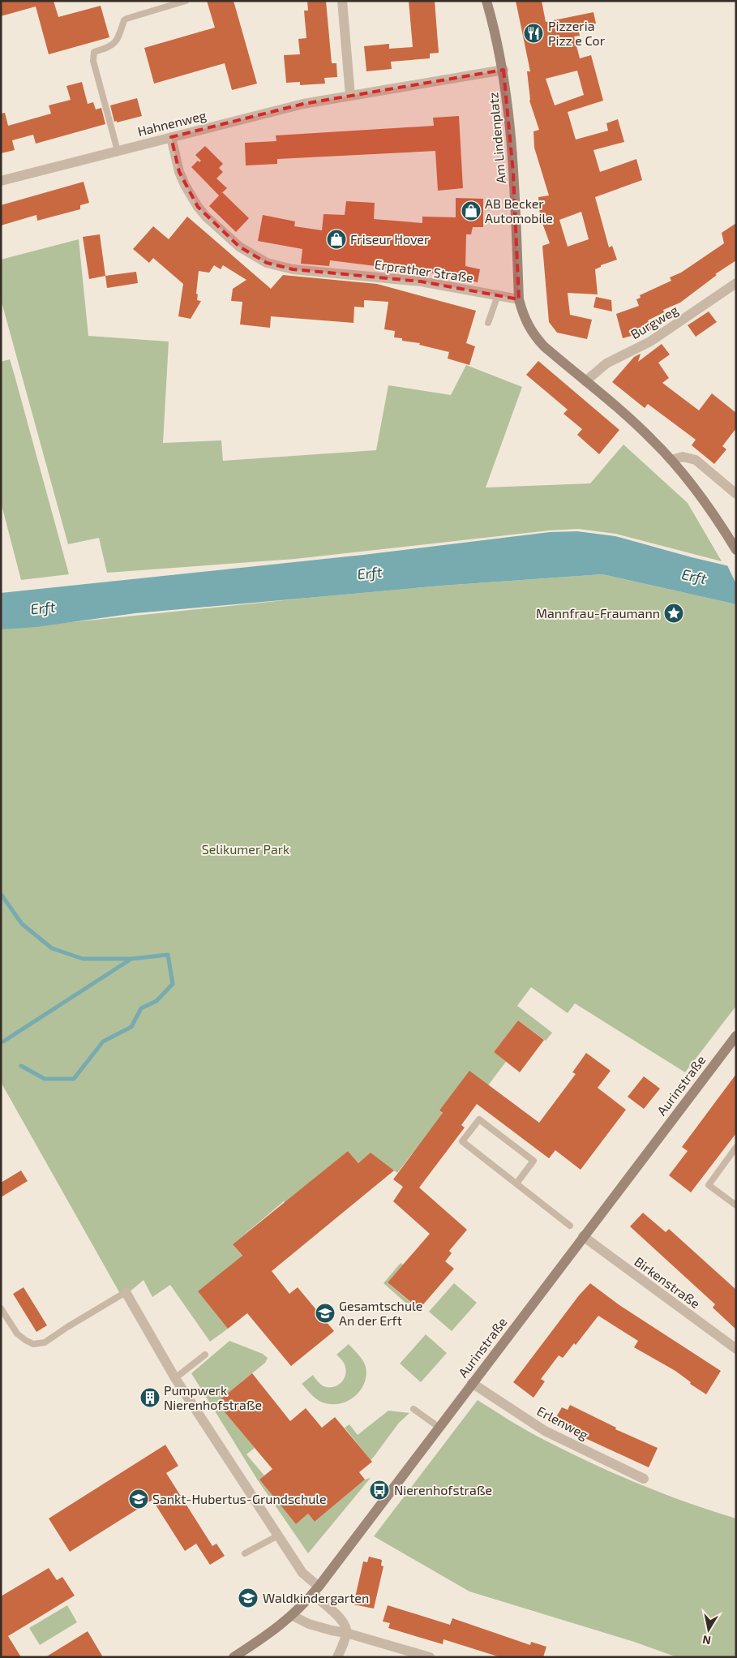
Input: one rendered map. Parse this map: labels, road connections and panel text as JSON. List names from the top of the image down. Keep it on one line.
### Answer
{"streets":{"main road":["Am Lindenplatz","Aurinstraße"],"street":["Hahnenweg","Erprather Straße","Burgweg","Birkenstraße","Erlenweg"]},"crossings":[["Hahnenweg","Am Lindenplatz"],["Hahnenweg","Erprather Straße"],["Am Lindenplatz","Erprather Straße"],["Aurinstraße","Birkenstraße"],["Aurinstraße","Erlenweg"]],"water":["Erft"],"parks":["Selikumer Park"],"places":{"restaurant":["Pizzeria Pizz e Cor"],"shop":["AB Becker Automobile","Friseur Hover"],"place":["Mannfrau-Fraumann"],"school or university":["Gesamtschule An der Erft","Sankt-Hubertus-Grundschule","Waldkindergarten"],"building":["Pumpwerk Nierenhofstraße"],"bus stop":["Nierenhofstraße"]},"north":"bottom"}
